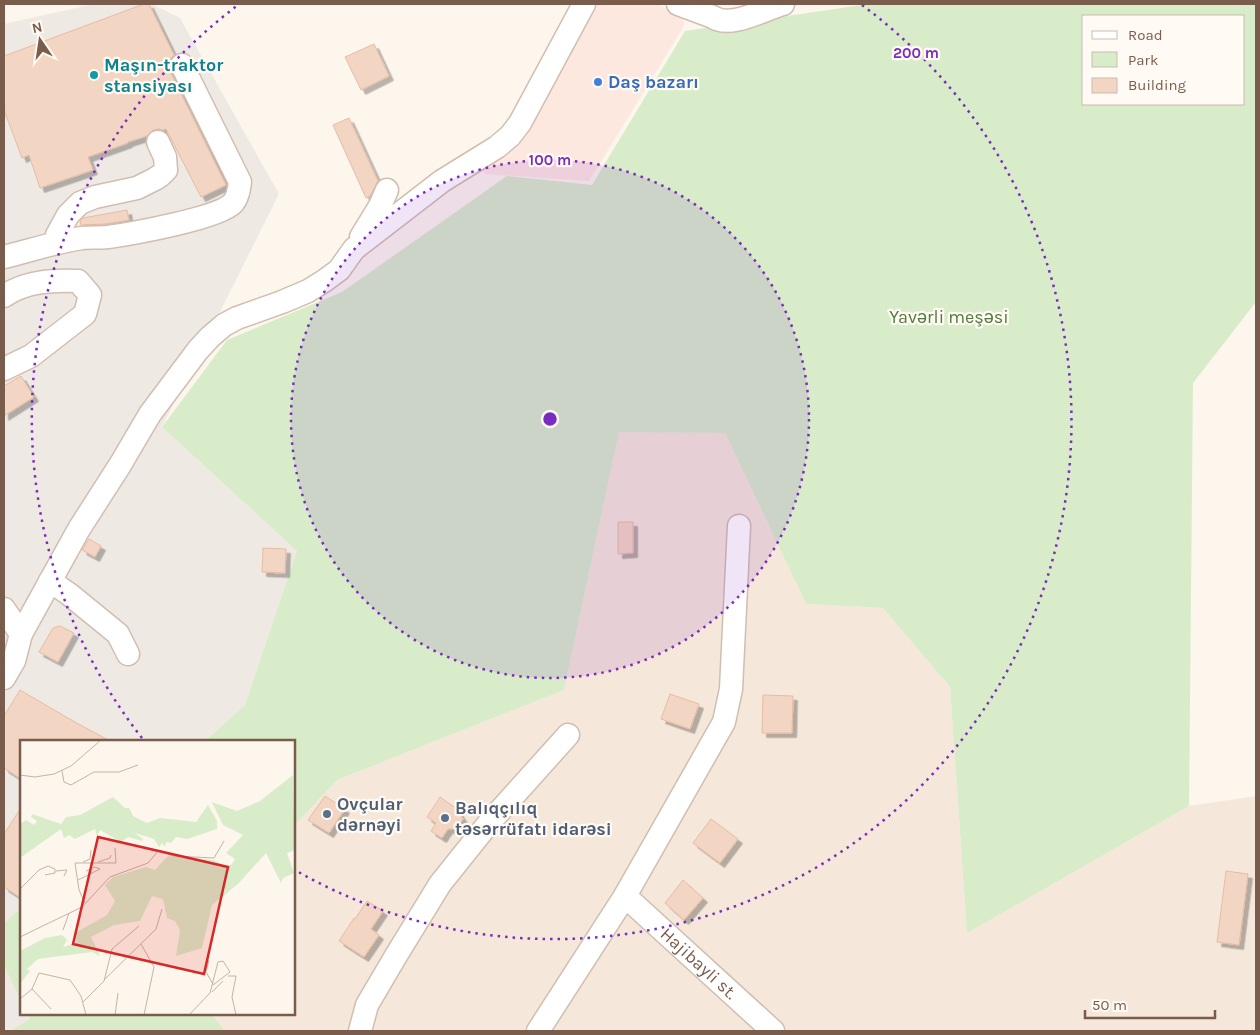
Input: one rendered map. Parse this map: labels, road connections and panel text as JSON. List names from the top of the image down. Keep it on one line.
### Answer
{"streets":{"street":["Hajibayli st."]},"parks":["Yavərli meşəsi"],"places":["Maşın-traktor stansiyası","Daş bazarı","Ovçular dərnəyi","Balıqçılıq təsərrüfatı idarəsi"],"legend":["Road","Park","Building"],"scale_bar":"50 m","north":"top","rings":["200 m","100 m"]}
